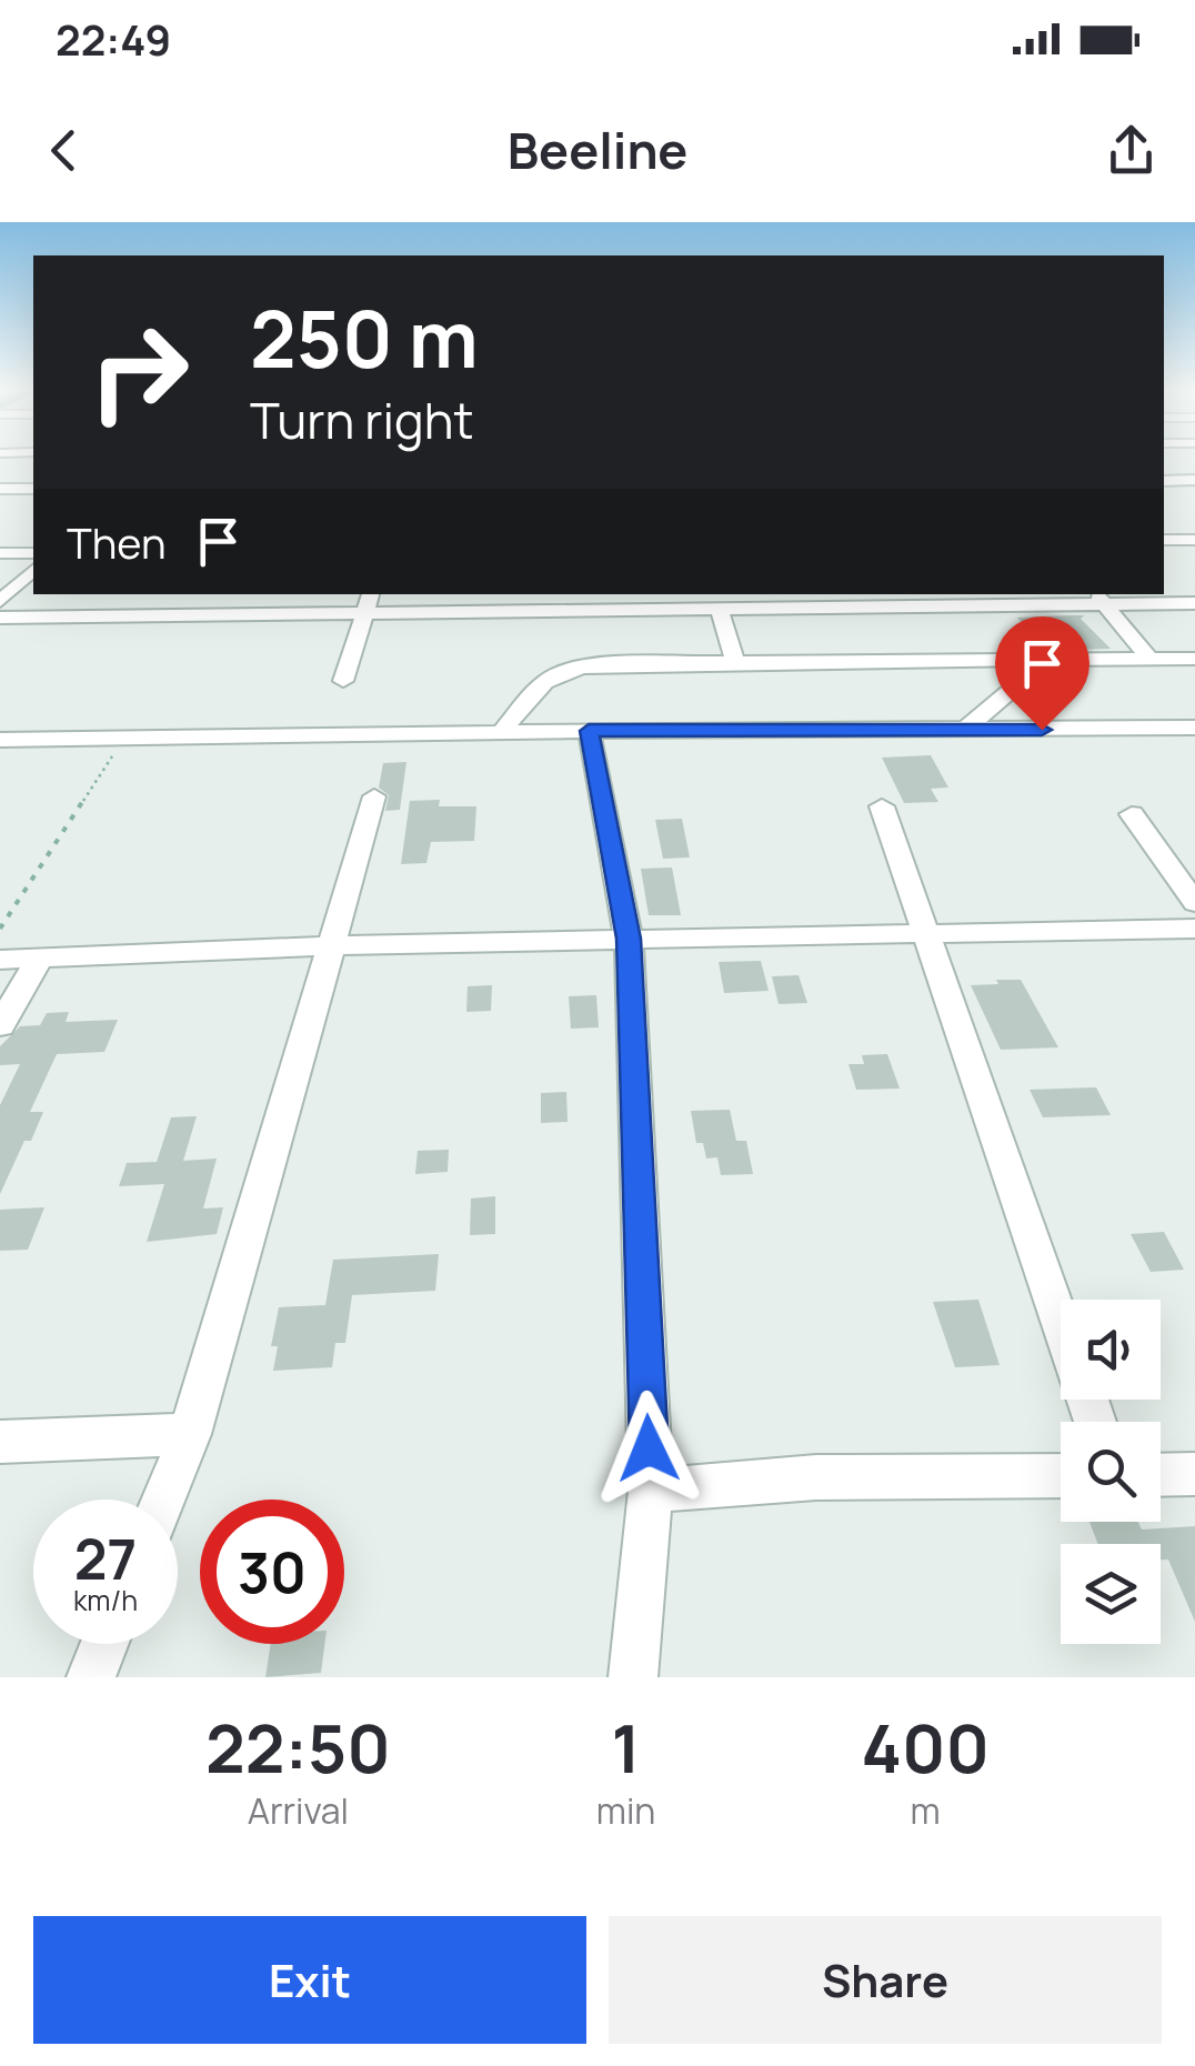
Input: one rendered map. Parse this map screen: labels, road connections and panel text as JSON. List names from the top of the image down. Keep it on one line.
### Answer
{"page":{"status":"22:49","header":"Beeline","turn":["250 m","Turn right"],"then":"Then","speed":"27 km/h","limit":"30","eta":["22:50","Arrival","1","min","400","m"],"buttons":["Exit","Share"]}}
